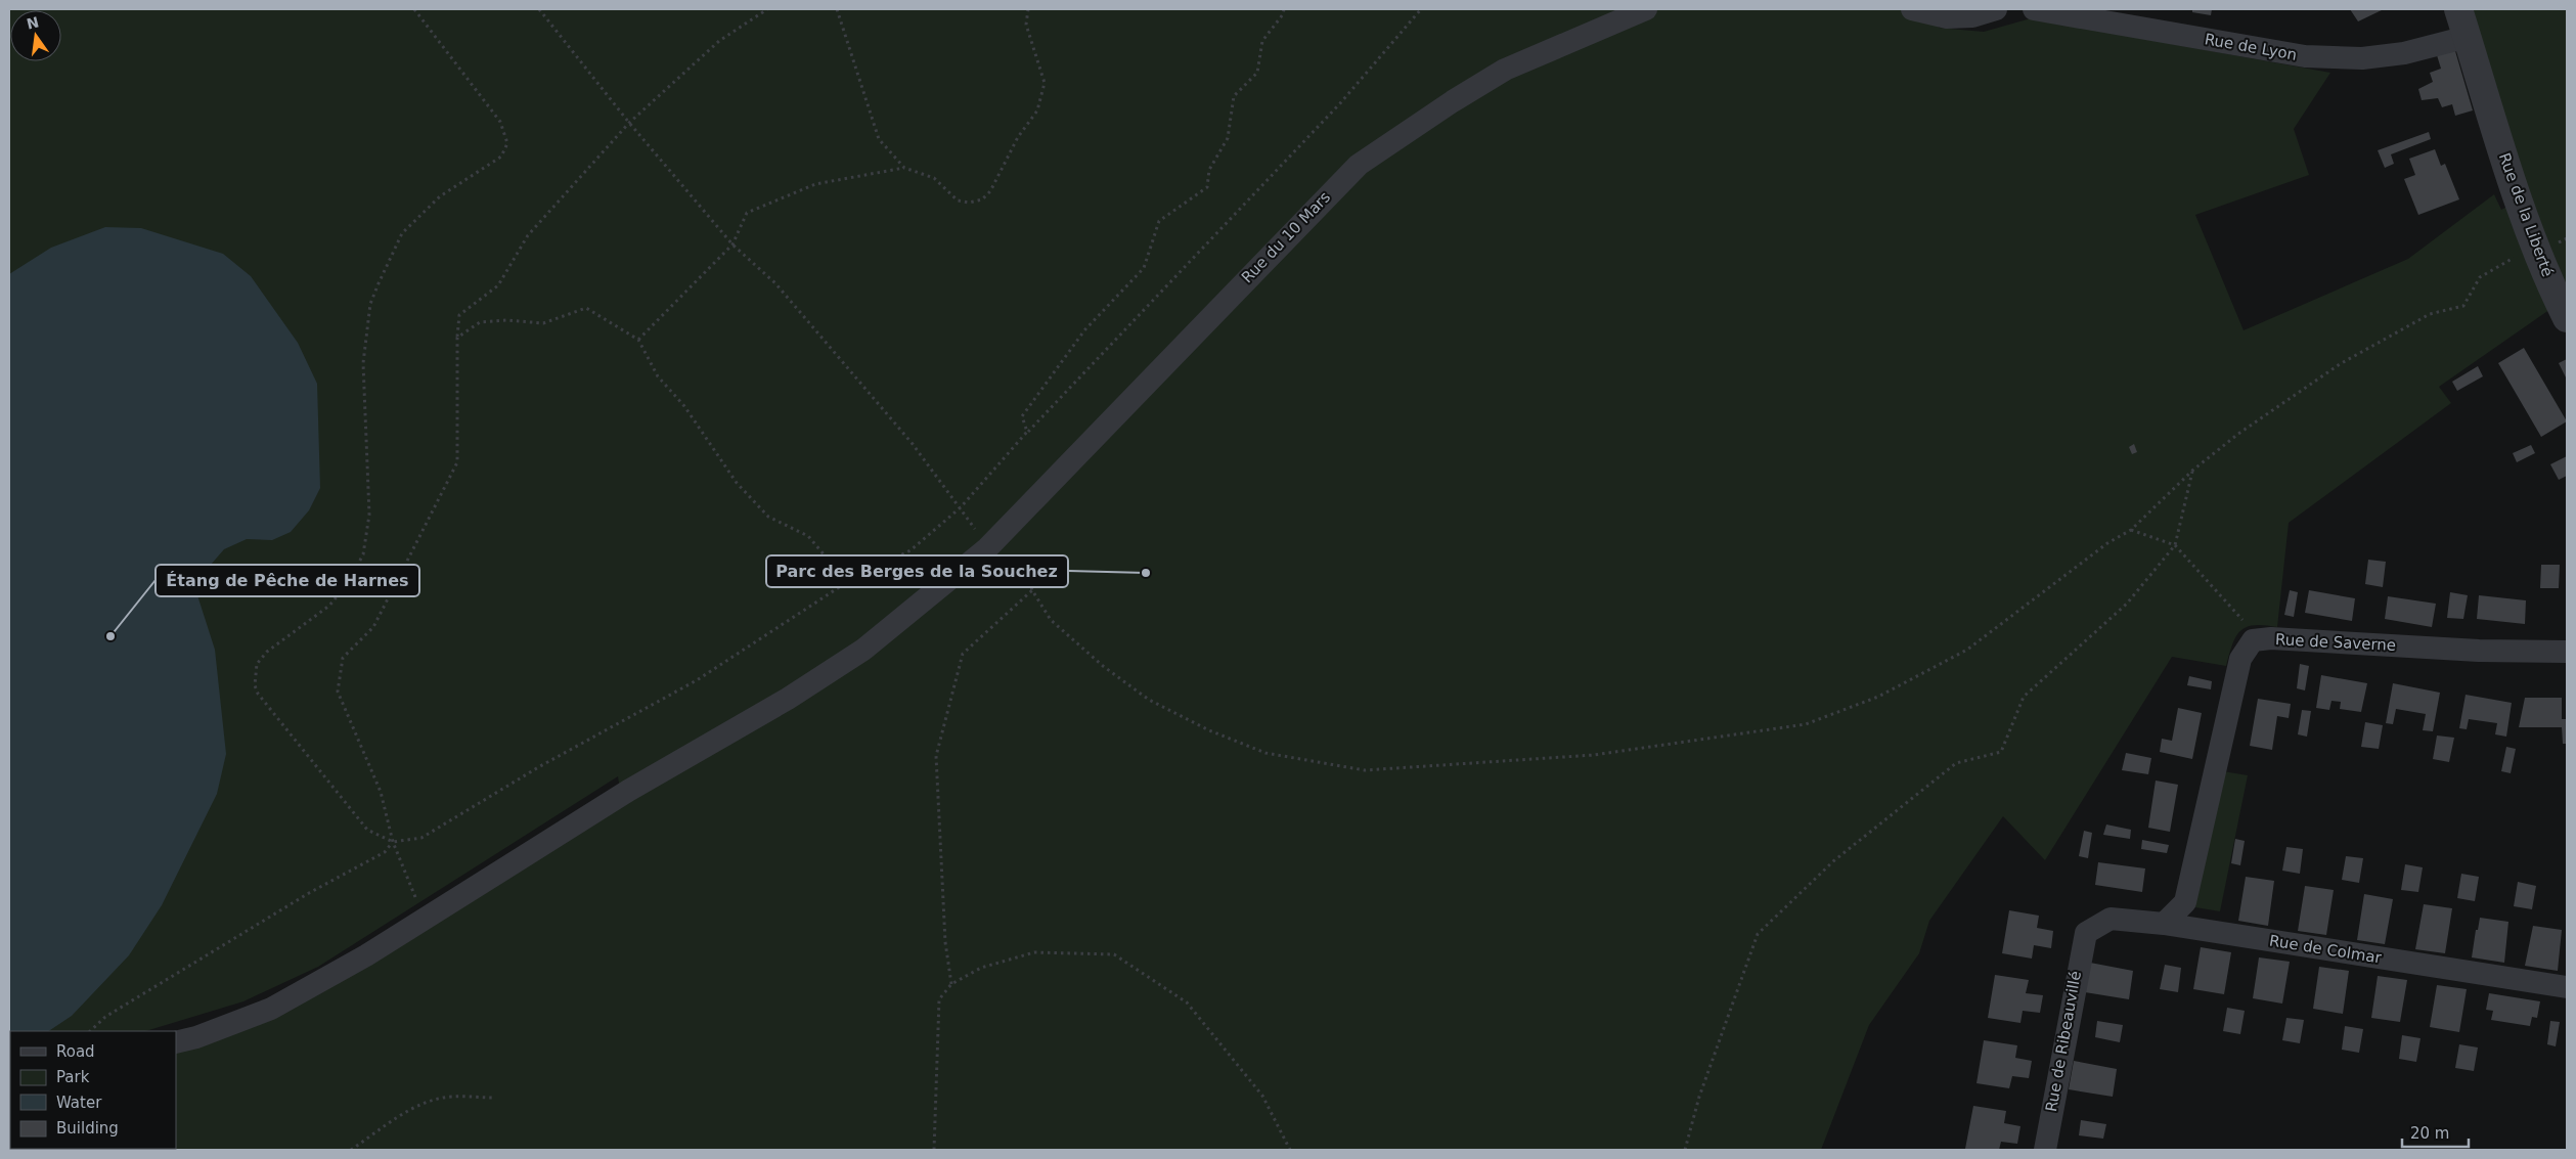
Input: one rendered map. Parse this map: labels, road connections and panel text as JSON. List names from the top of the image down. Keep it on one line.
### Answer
{"streets":{"street":["Rue de Lyon","Rue de la Liberté","Rue du 10 Mars","Rue de Saverne","Rue de Colmar","Rue de Ribeauvillé"]},"crossings":[["Rue de Lyon","Rue de la Liberté"],["Rue de Saverne","Rue de Colmar"],["Rue de Colmar","Rue de Ribeauvillé"]],"places":["Parc des Berges de la Souchez","Étang de Pêche de Harnes"],"legend":["Road","Park","Water","Building"],"scale_bar":"20 m","north":"top"}
